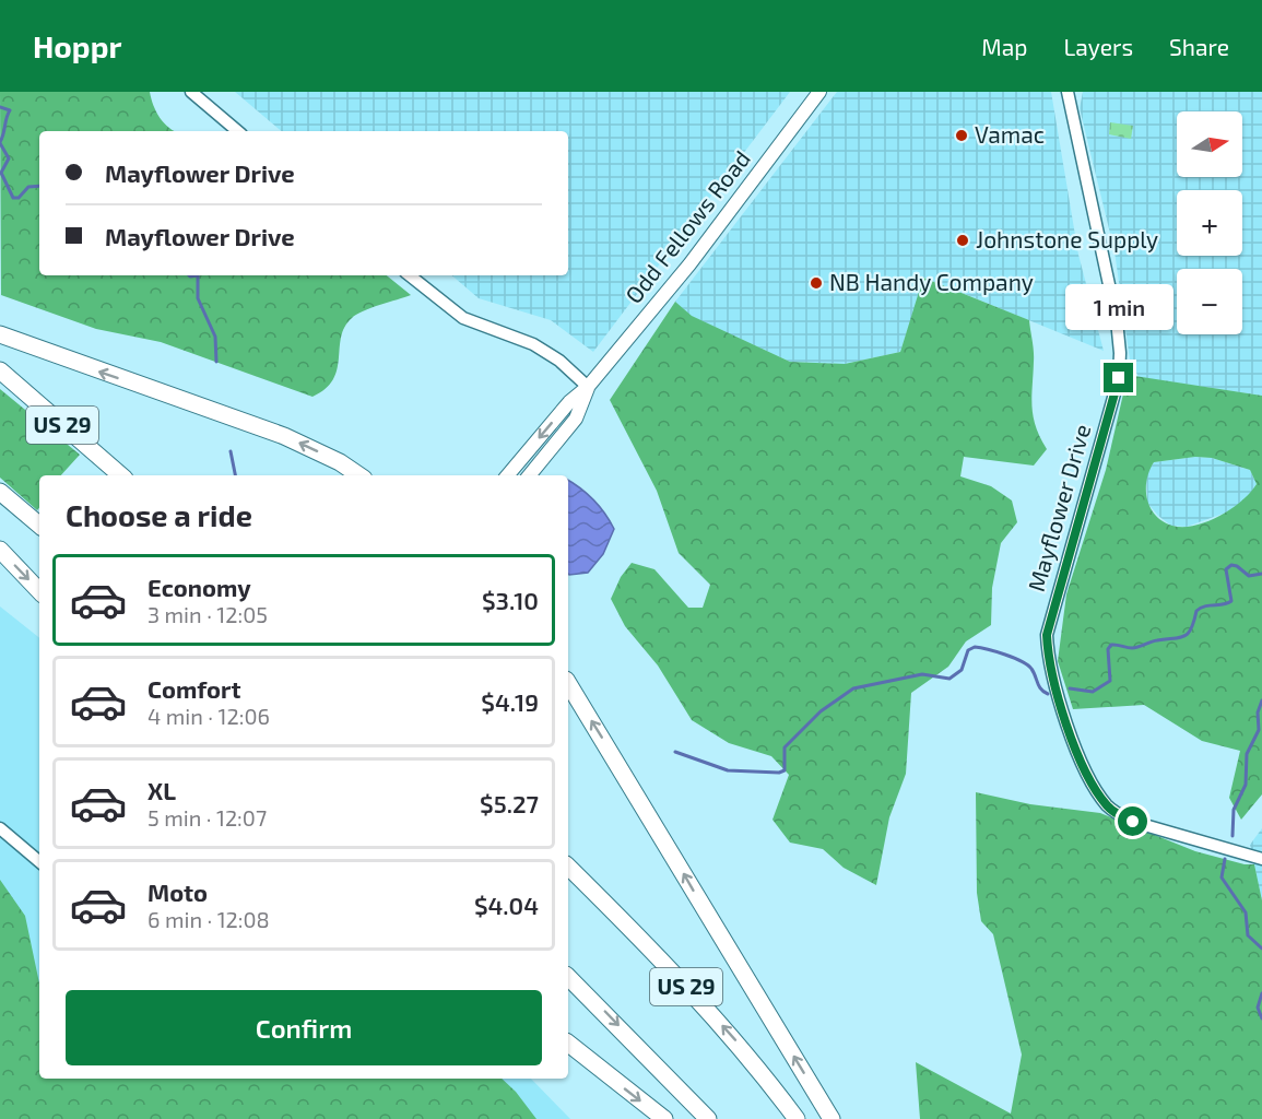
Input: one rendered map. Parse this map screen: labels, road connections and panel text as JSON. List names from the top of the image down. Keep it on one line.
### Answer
{"streets":{"highway":["US 29"],"main road":["Odd Fellows Road"],"street":["Mayflower Drive"]},"places":["Vamac","Johnstone Supply","NB Handy Company"],"north":"right","page":{"header":"Hoppr","nav":["Map","Layers","Share"],"map_buttons":["+","−"],"banner":["Mayflower Drive","Mayflower Drive"],"bubble":"1 min","heading":"Choose a ride","list":[{"name":"Economy","note":"3 min · 12:05","value":"$3.10"},{"name":"Comfort","note":"4 min · 12:06","value":"$4.19"},{"name":"XL","note":"5 min · 12:07","value":"$5.27"},{"name":"Moto","note":"6 min · 12:08","value":"$4.04"}],"buttons":"Confirm"}}
